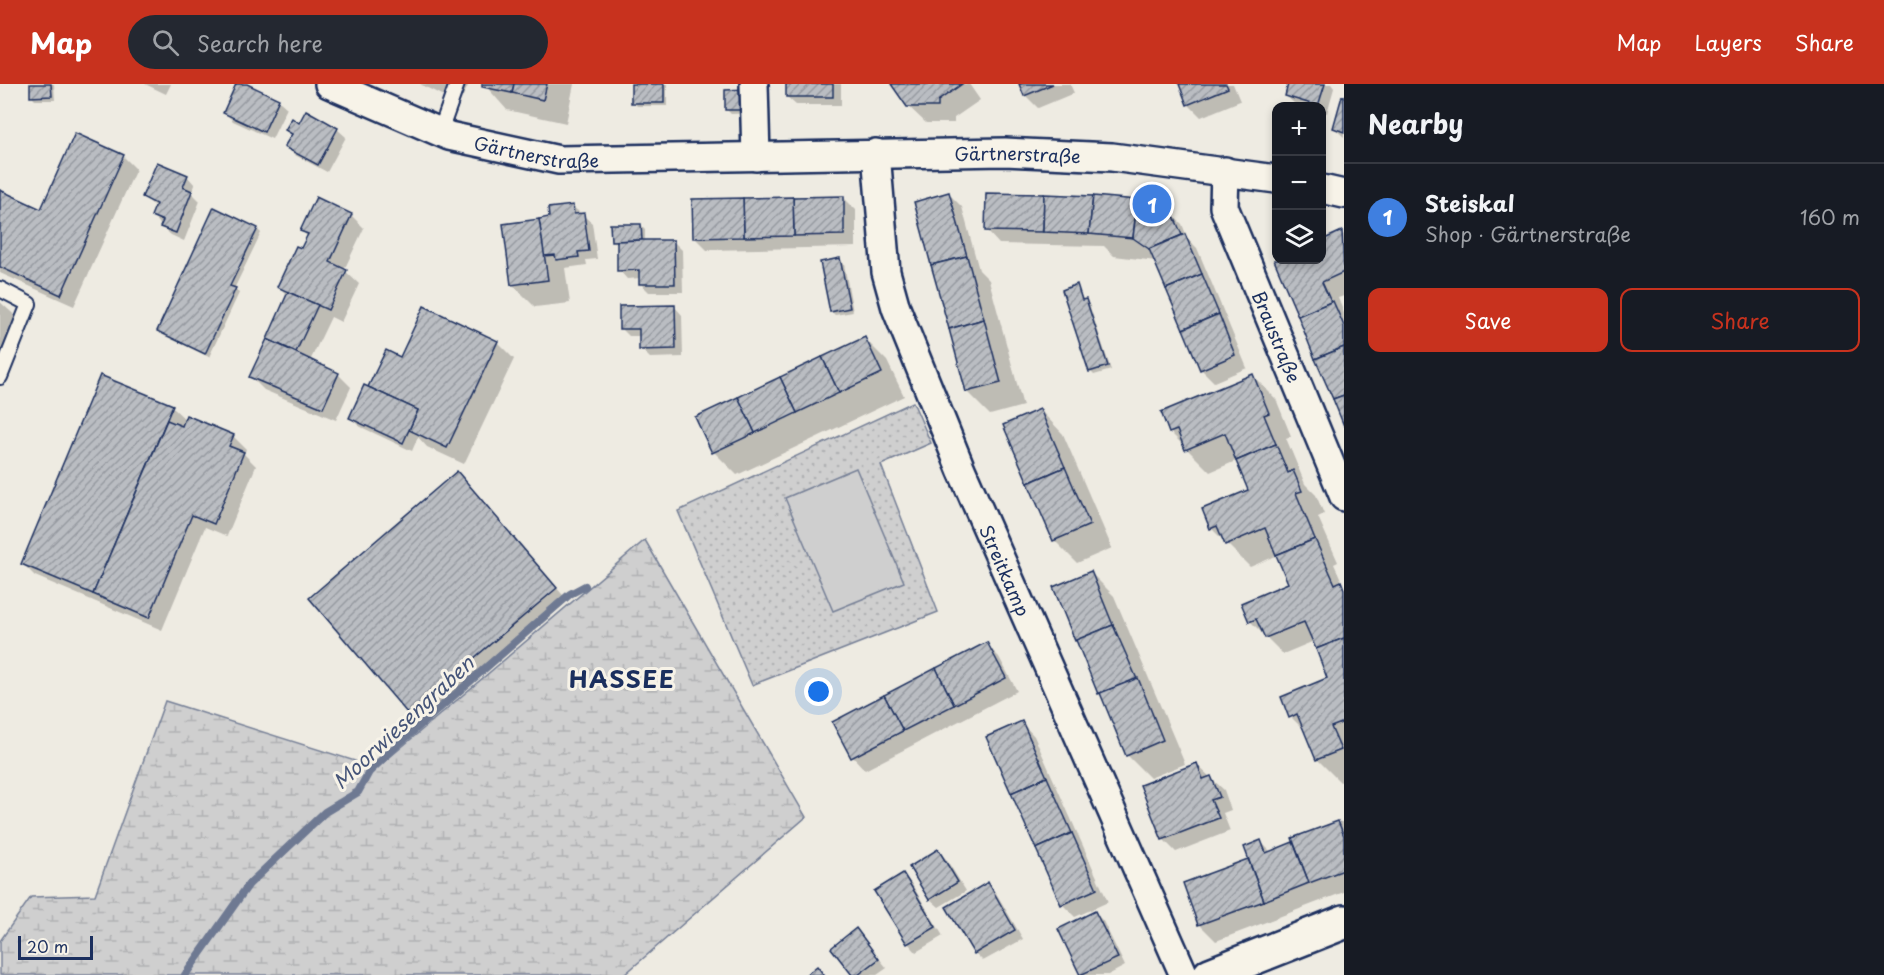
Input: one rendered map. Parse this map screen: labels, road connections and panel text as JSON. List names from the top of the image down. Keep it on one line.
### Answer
{"streets":{"street":["Gärtnerstraße","Braustraße","Streitkamp"]},"crossings":[["Gärtnerstraße","Braustraße"],["Gärtnerstraße","Streitkamp"]],"districts":["HASSEE"],"water":["Moorwiesengraben"],"scale_bar":"20 m","page":{"header":"Map","search":"Search here","nav":["Map","Layers","Share"],"heading":"Nearby","map_buttons":["+","−"],"list":[{"mark":"1","name":"Steiskal","note":"Shop · Gärtnerstraße","value":"160 m"}],"pins":"1","buttons":["Save","Share"],"scale":"20 m"}}
